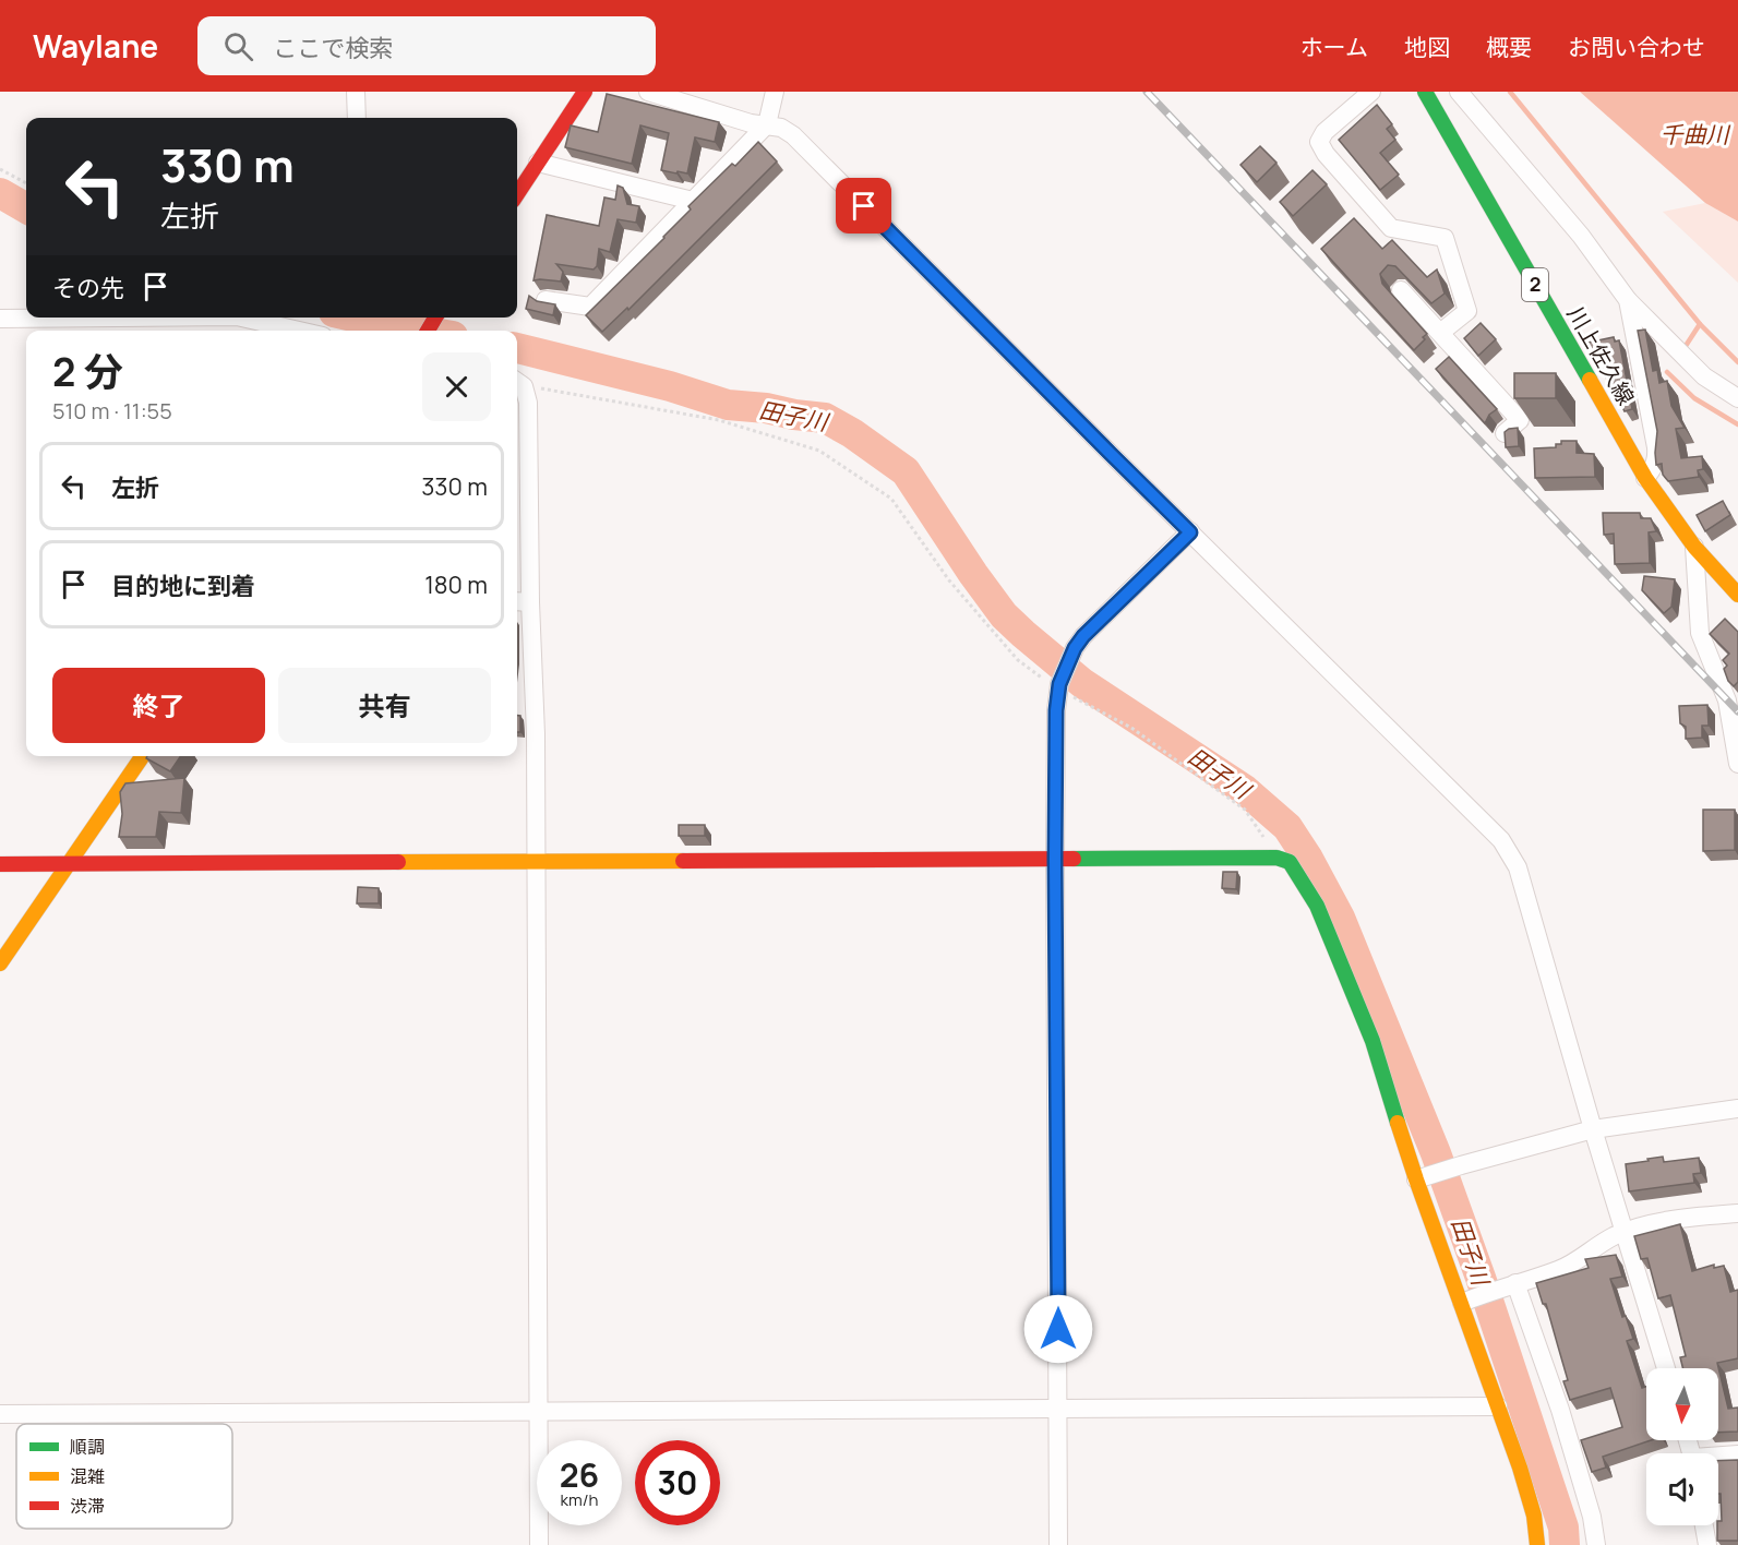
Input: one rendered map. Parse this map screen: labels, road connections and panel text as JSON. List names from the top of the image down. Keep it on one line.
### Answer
{"streets":{"street":["2","川上佐久線"]},"water":["千曲川","田子川"],"legend":["順調","混雑","渋滞"],"north":"bottom","page":{"header":"Waylane","search":"ここで検索","nav":["ホーム","地図","概要","お問い合わせ"],"turn":["330 m","左折"],"then":"その先","heading":["2 分","510 m · 11:55"],"list":[{"name":"左折","value":"330 m"},{"name":"目的地に到着","value":"180 m"}],"buttons":["終了","共有"],"speed":"26 km/h","limit":"30"}}
